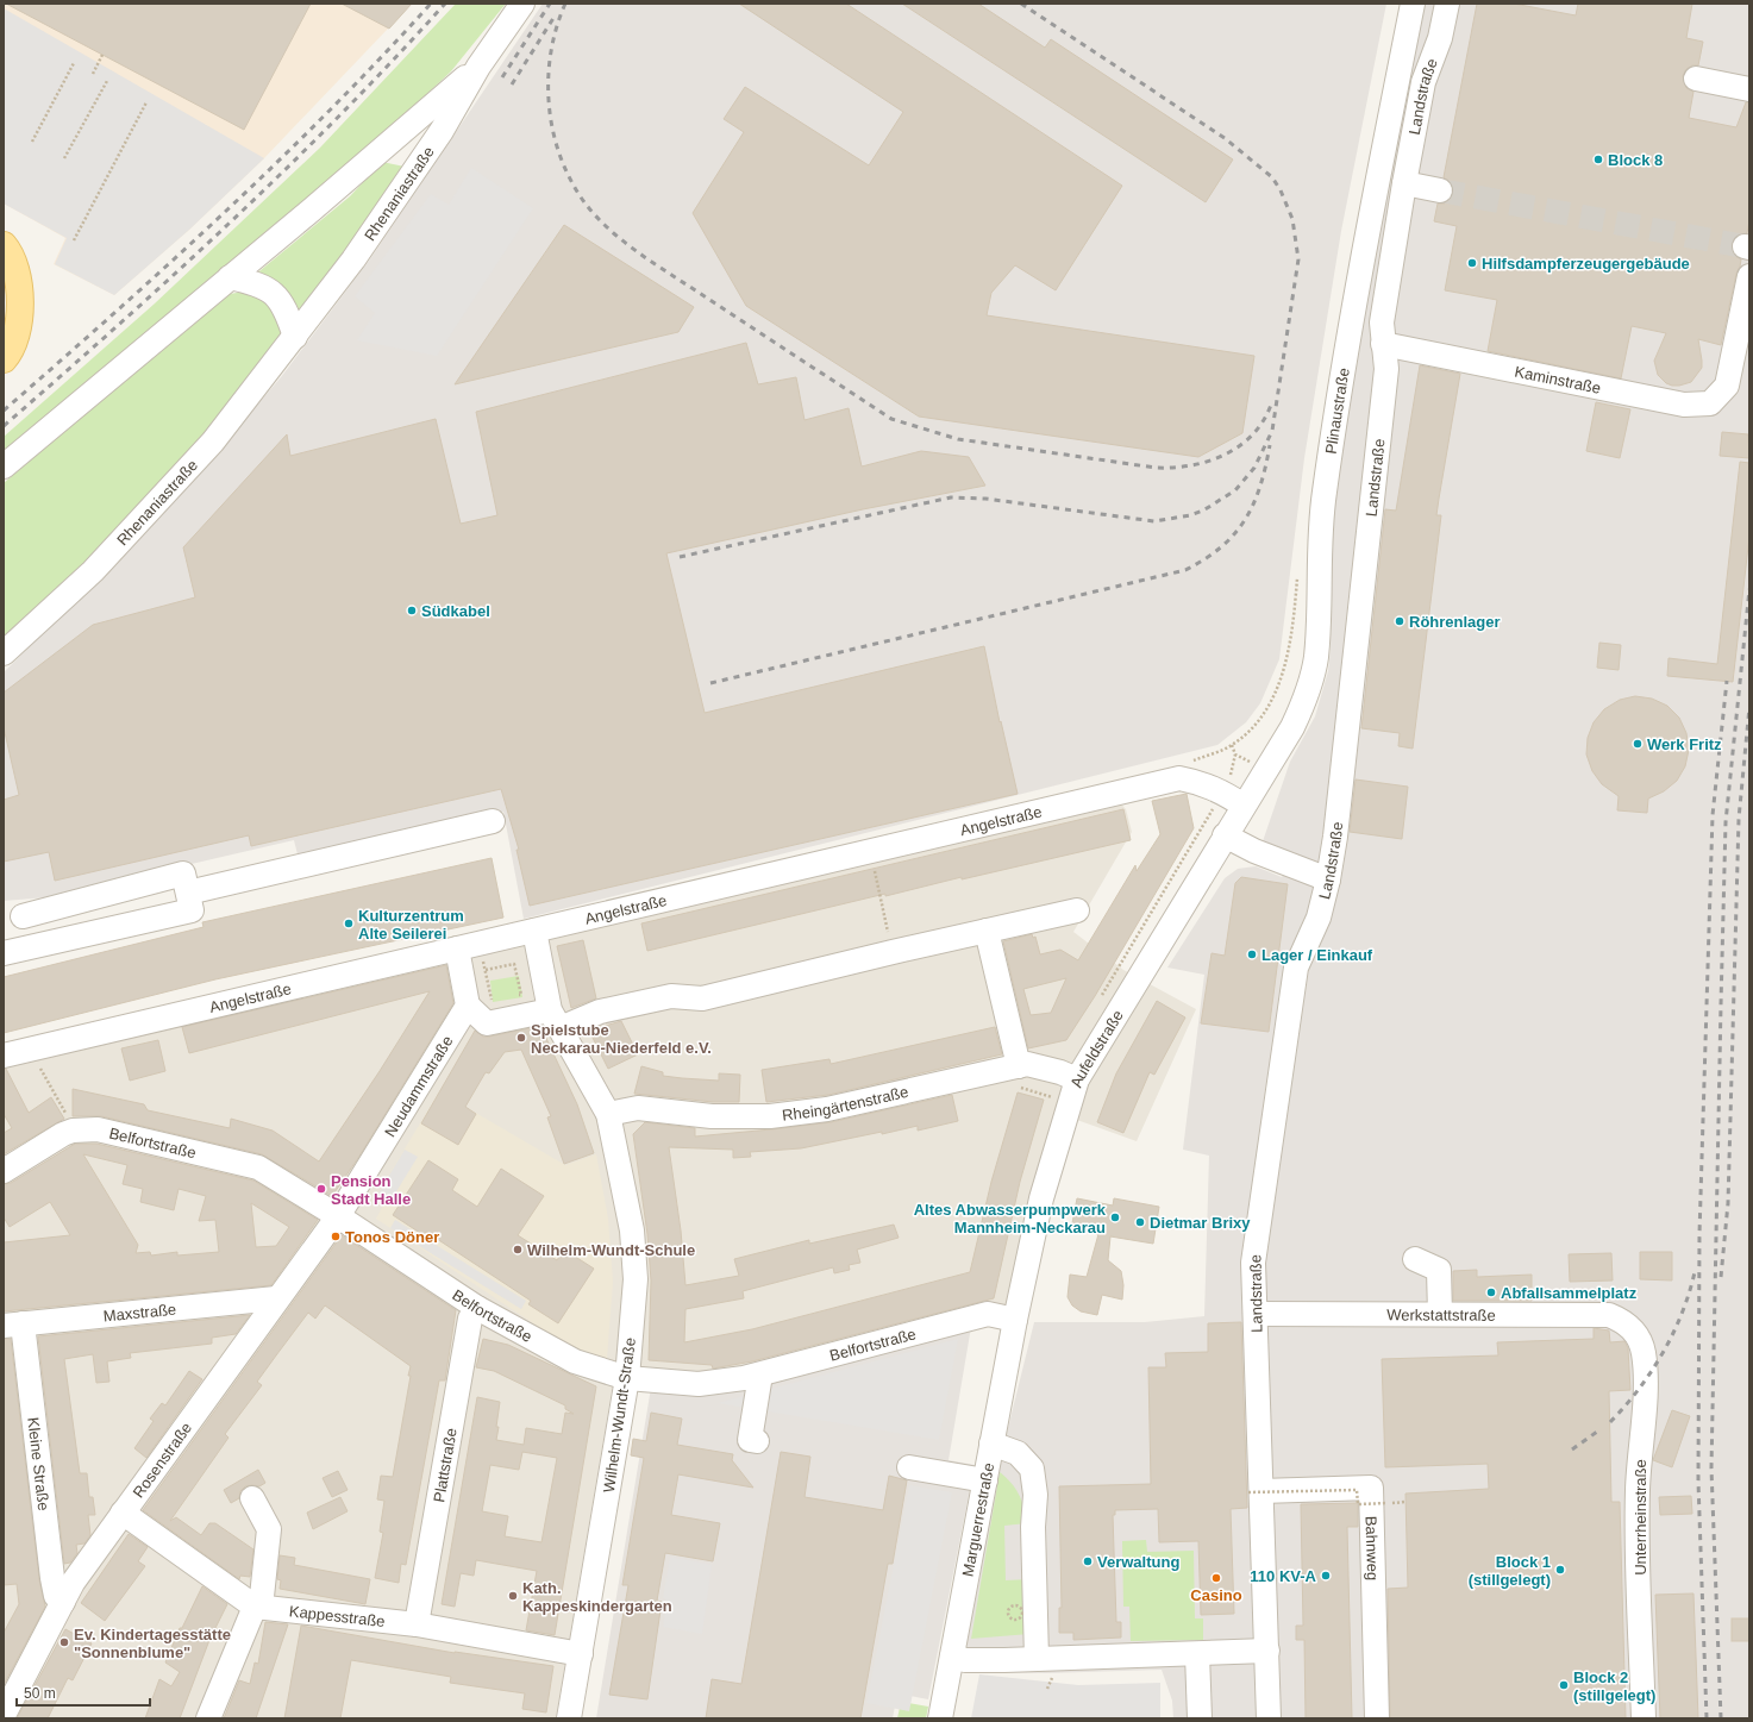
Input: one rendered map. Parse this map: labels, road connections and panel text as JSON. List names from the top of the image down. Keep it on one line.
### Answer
{"streets":{"street":["Landstraße","Rhenaniastraße","Kaminstraße","Plinaustraße","Angelstraße","Aufeldstraße","Neudammstraße","Rheingärtenstraße","Belfortstraße","Maxstraße","Werkstattstraße","Wilhelm-Wundt-Straße","Rosenstraße","Kleine Straße","Plattstraße","Unterrheinstraße","Marguerrestraße","Bahnweg","Kappesstraße"]},"crossings":[["Landstraße","Kaminstraße"],["Landstraße","Werkstattstraße"],["Landstraße","Bahnweg"],["Plinaustraße","Angelstraße"],["Plinaustraße","Aufeldstraße"],["Angelstraße","Aufeldstraße"],["Angelstraße","Wilhelm-Wundt-Straße"],["Aufeldstraße","Rheingärtenstraße"],["Aufeldstraße","Belfortstraße"],["Aufeldstraße","Marguerrestraße"],["Neudammstraße","Belfortstraße"],["Neudammstraße","Rosenstraße"],["Rheingärtenstraße","Wilhelm-Wundt-Straße"],["Belfortstraße","Wilhelm-Wundt-Straße"],["Belfortstraße","Rosenstraße"],["Belfortstraße","Plattstraße"],["Belfortstraße","Marguerrestraße"],["Maxstraße","Rosenstraße"],["Maxstraße","Kleine Straße"],["Werkstattstraße","Unterrheinstraße"],["Wilhelm-Wundt-Straße","Kappesstraße"],["Rosenstraße","Kleine Straße"],["Rosenstraße","Kappesstraße"],["Plattstraße","Kappesstraße"]],"places":["Block 8","Hilfsdampferzeugergebäude","Südkabel","Röhrenlager","Werk Fritz","Kulturzentrum Alte Seilerei","Lager / Einkauf","Spielstube Neckarau-Niederfeld e.V.","Pension Stadt Halle","Altes Abwasserpumpwerk Mannheim-Neckarau","Dietmar Brixy","Tonos Döner","Wilhelm-Wundt-Schule","Abfallsammelplatz","Verwaltung","Block 1 (stillgelegt)","110 KV-A","Casino","Kath. Kappeskindergarten","Ev. Kindertagesstätte \"Sonnenblume\"","Block 2 (stillgelegt)"],"scale_bar":"50 m"}
